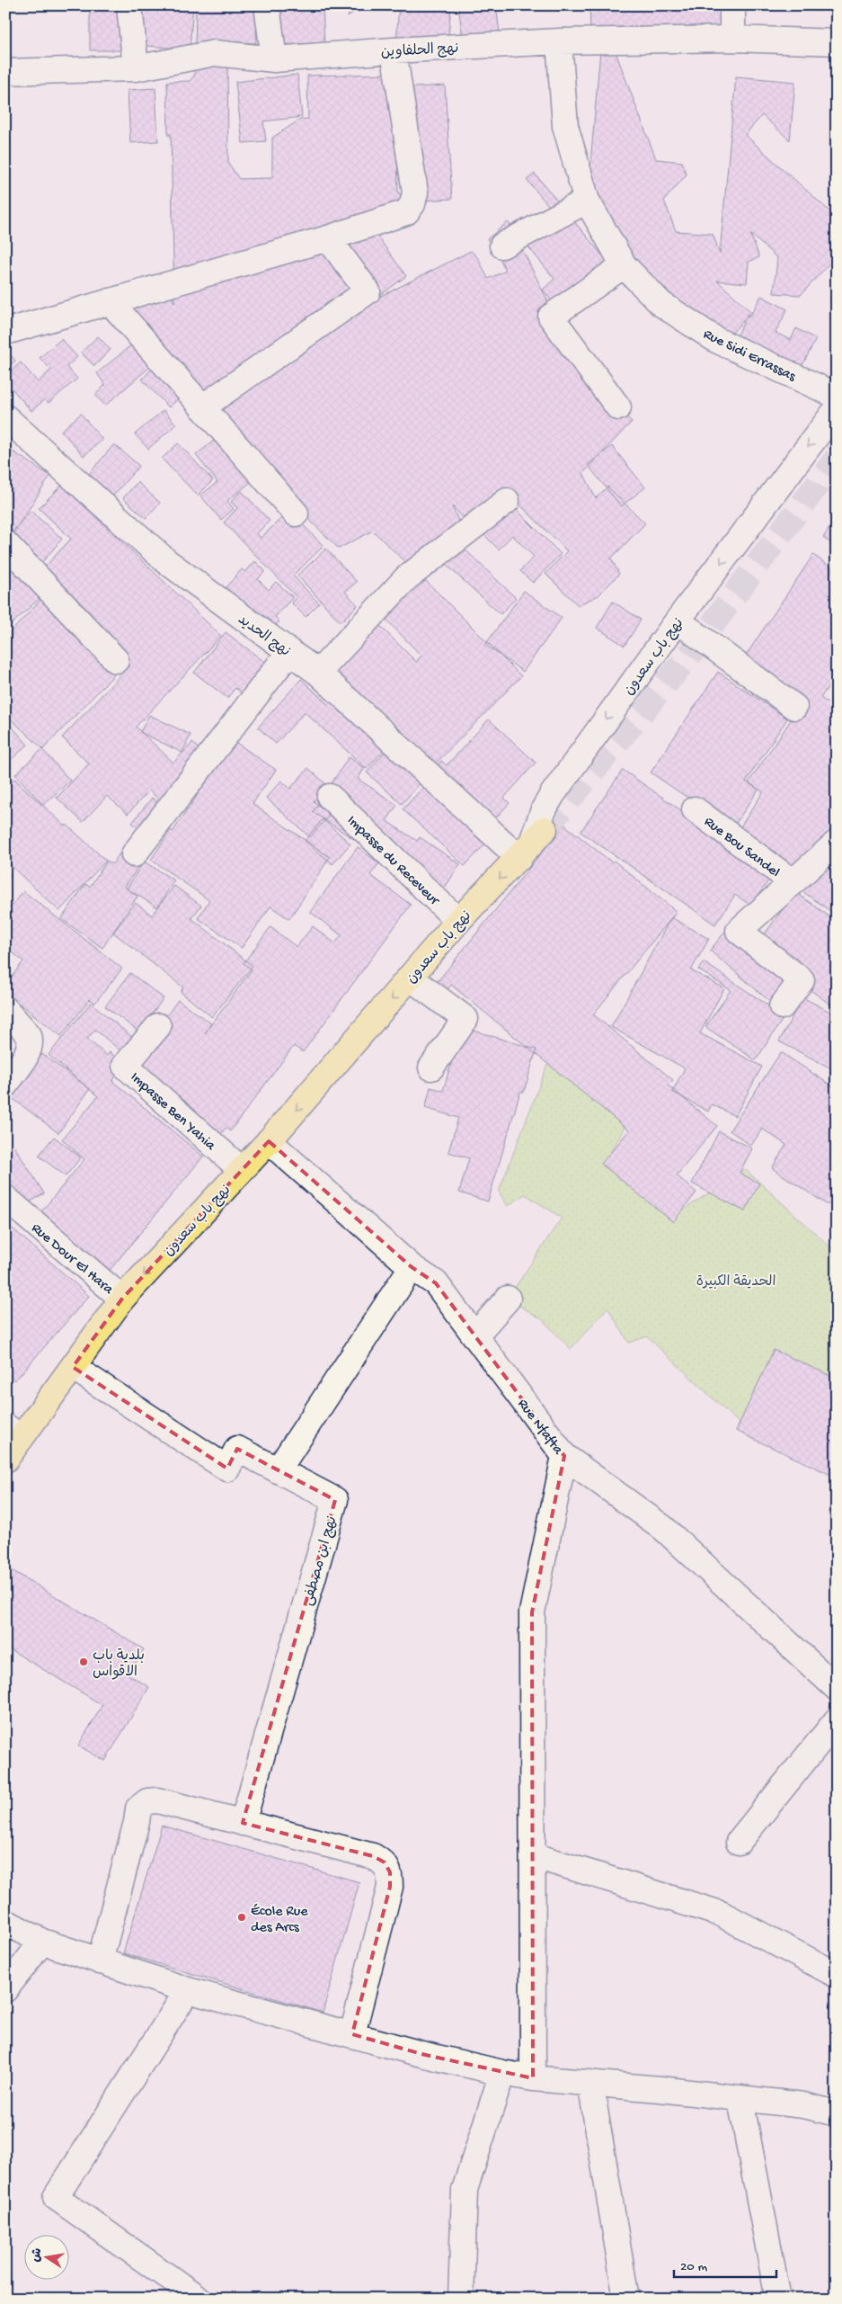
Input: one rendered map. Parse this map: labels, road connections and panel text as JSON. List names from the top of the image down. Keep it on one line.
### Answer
{"streets":{"main road":["نهج باب سعدون"],"street":["نهج الحلفاوين","Rue Sidi Errassas","نهج الحديد","Rue Bou Sandel","Impasse du Receveur","Impasse Ben Yahia","Rue Dour El Hara","Rue Nfafta","نهج ابن مصطفى"]},"crossings":[["نهج الحلفاوين","Rue Sidi Errassas"],["نهج الحديد","نهج باب سعدون"],["نهج باب سعدون","Impasse du Receveur"],["نهج باب سعدون","Impasse Ben Yahia"],["نهج باب سعدون","Rue Dour El Hara"],["نهج باب سعدون","Rue Nfafta"],["نهج باب سعدون","نهج ابن مصطفى"]],"one_way":["نهج باب سعدون"],"parks":["الحديقة الكبيرة"],"places":["بلدية باب الاقواس","École Rue des Arcs"],"scale_bar":"20 m","north":"left"}
